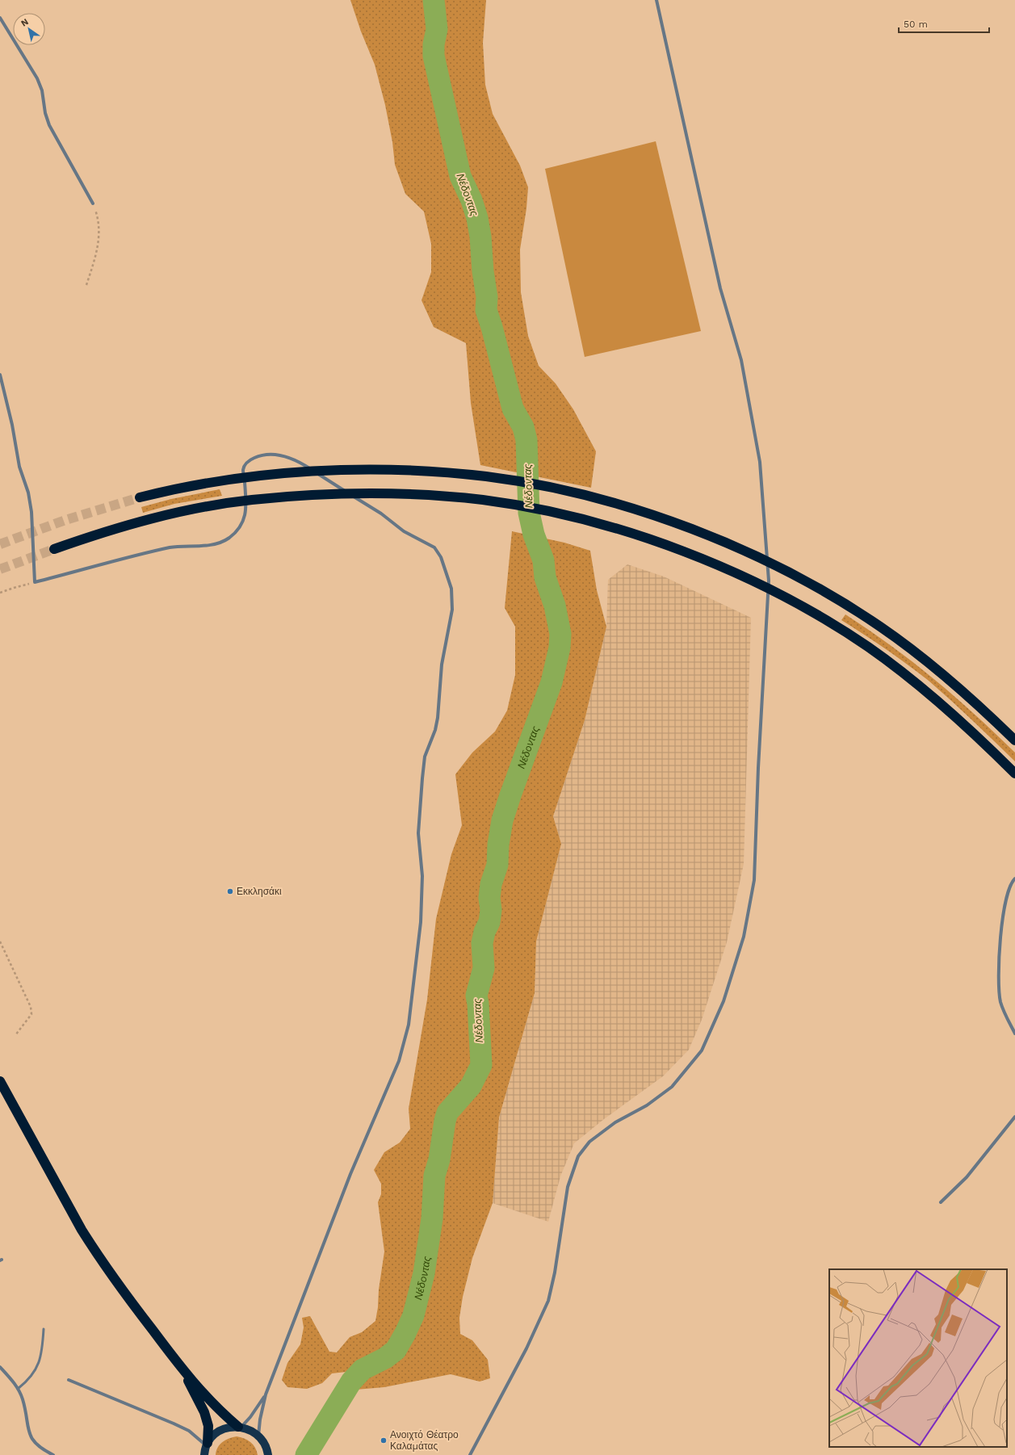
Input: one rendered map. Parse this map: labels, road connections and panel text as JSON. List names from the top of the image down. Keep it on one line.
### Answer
{"water":["Νέδoντας"],"places":["Εκκλησάκι","Ανοιχτό Θέατρο Καλαμάτας"],"scale_bar":"50 m","north":"top left"}
